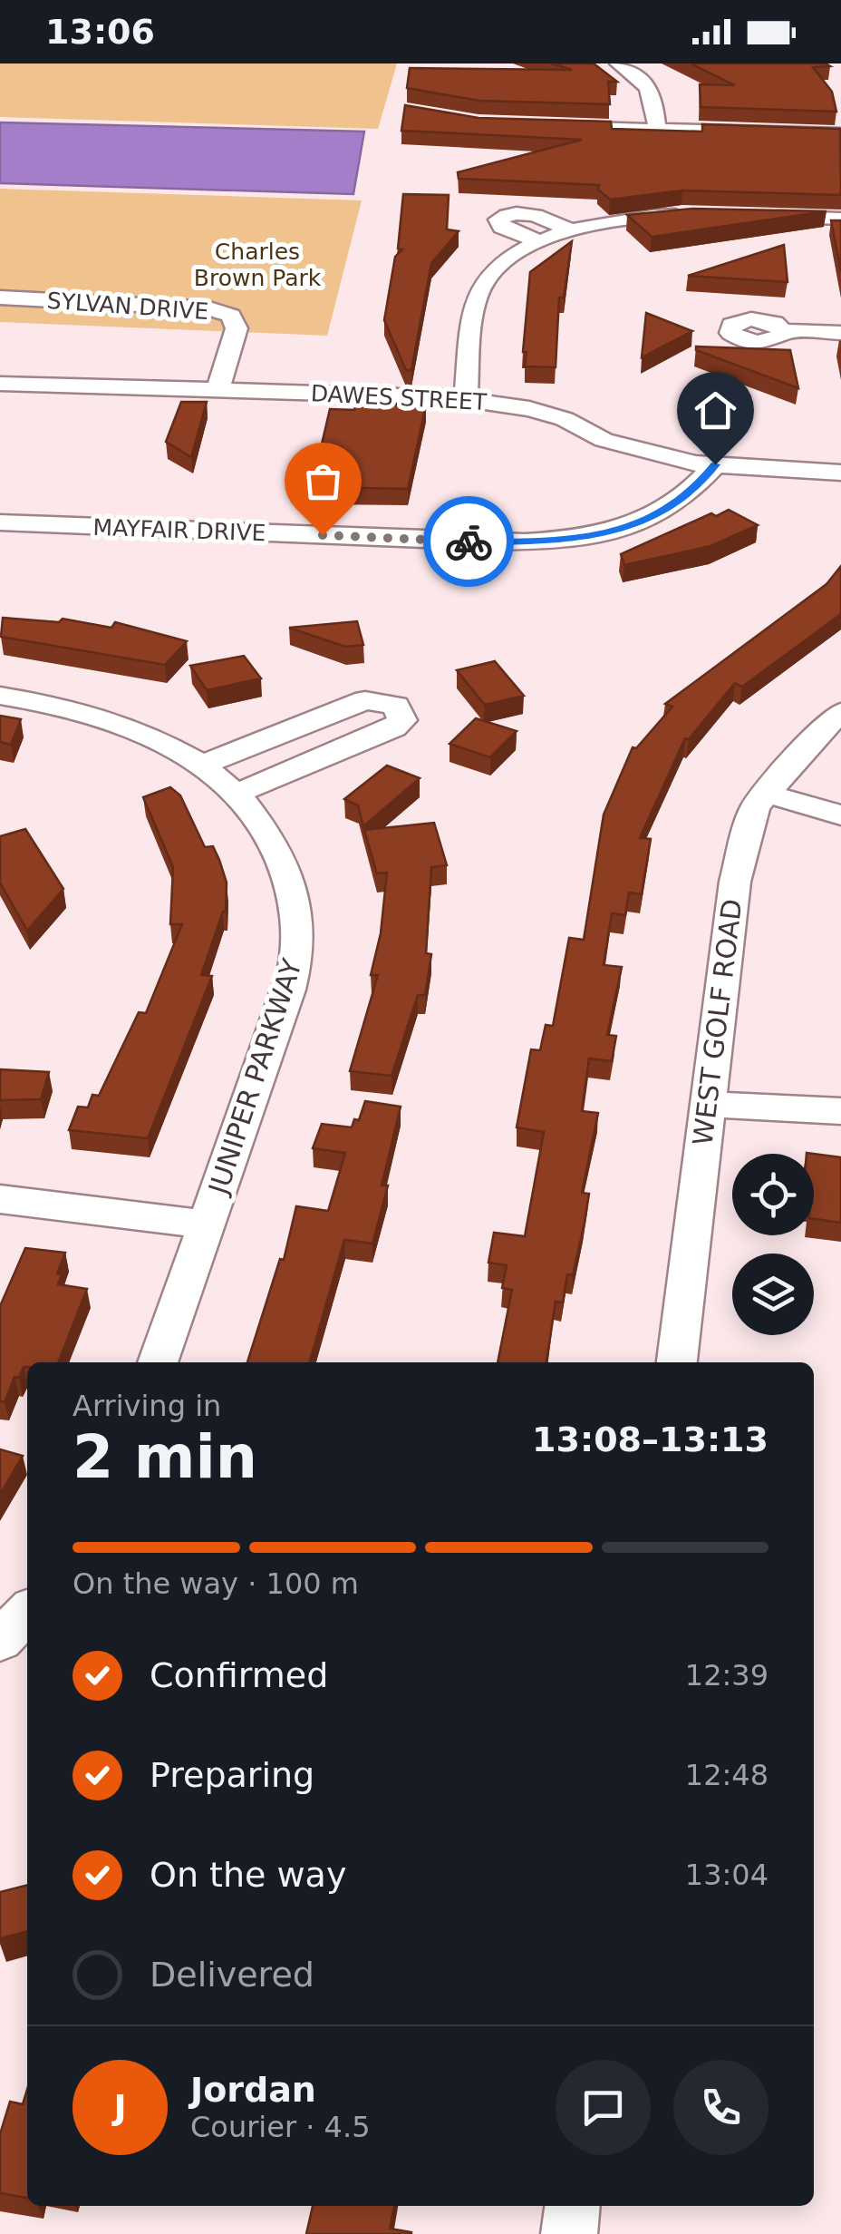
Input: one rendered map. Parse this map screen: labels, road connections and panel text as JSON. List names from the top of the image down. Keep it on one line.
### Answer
{"streets":{"street":["SYLVAN DRIVE","DAWES STREET","MAYFAIR DRIVE","WEST GOLF ROAD","JUNIPER PARKWAY"]},"crossings":[["SYLVAN DRIVE","DAWES STREET"],["DAWES STREET","MAYFAIR DRIVE"]],"parks":["Charles Brown Park"],"page":{"status":"13:06","heading":["2 min","Arriving in","13:08–13:13"],"panel":["Jordan","Courier · 4.5"],"bar":"On the way · 100 m","list":[["Confirmed","12:39"],["Preparing","12:48"],["On the way","13:04"],"Delivered"],"round":"J"}}
